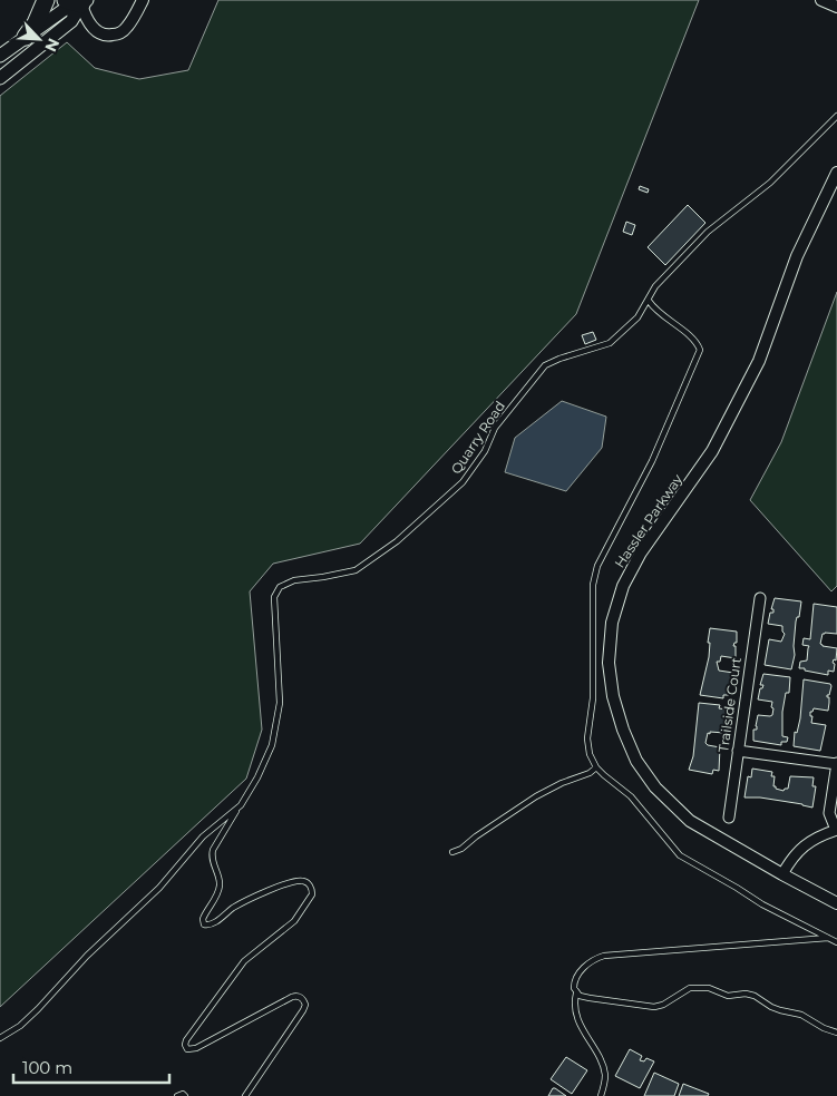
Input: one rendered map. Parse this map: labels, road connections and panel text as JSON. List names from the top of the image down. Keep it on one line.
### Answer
{"streets":{"street":["Hassler Parkway","Trailside Court"],"lane":["Quarry Road"]},"scale_bar":"100 m","north":"bottom right"}
